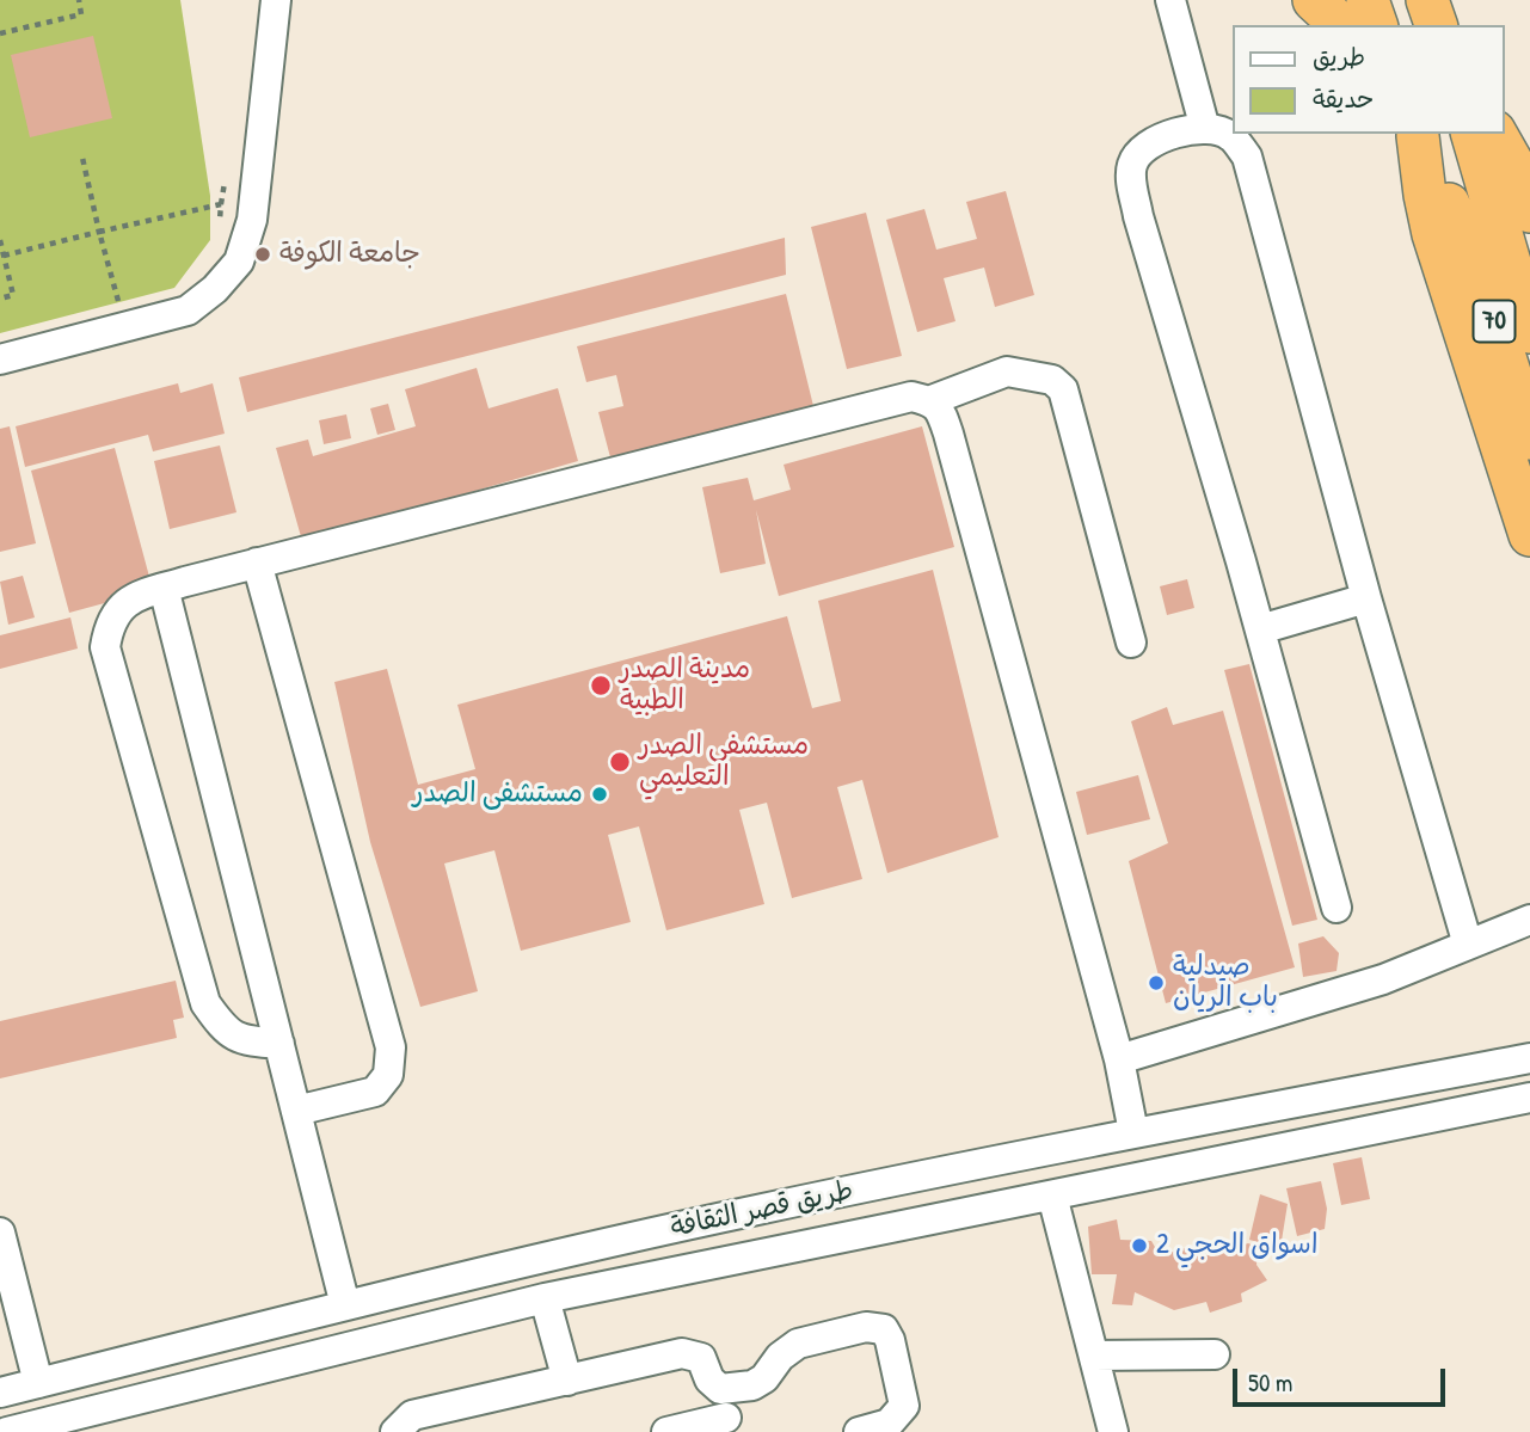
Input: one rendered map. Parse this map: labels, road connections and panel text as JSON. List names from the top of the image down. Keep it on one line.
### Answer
{"streets":{"highway":["70"],"street":["طريق قصر الثقافة"]},"places":["جامعة الكوفة","مدينة الصدر الطبية","مستشفى الصدر التعليمي","مستشفى الصدر","صيدلية باب الريان","اسواق الحجي 2"],"legend":["طريق","حديقة"],"scale_bar":"50 m"}
